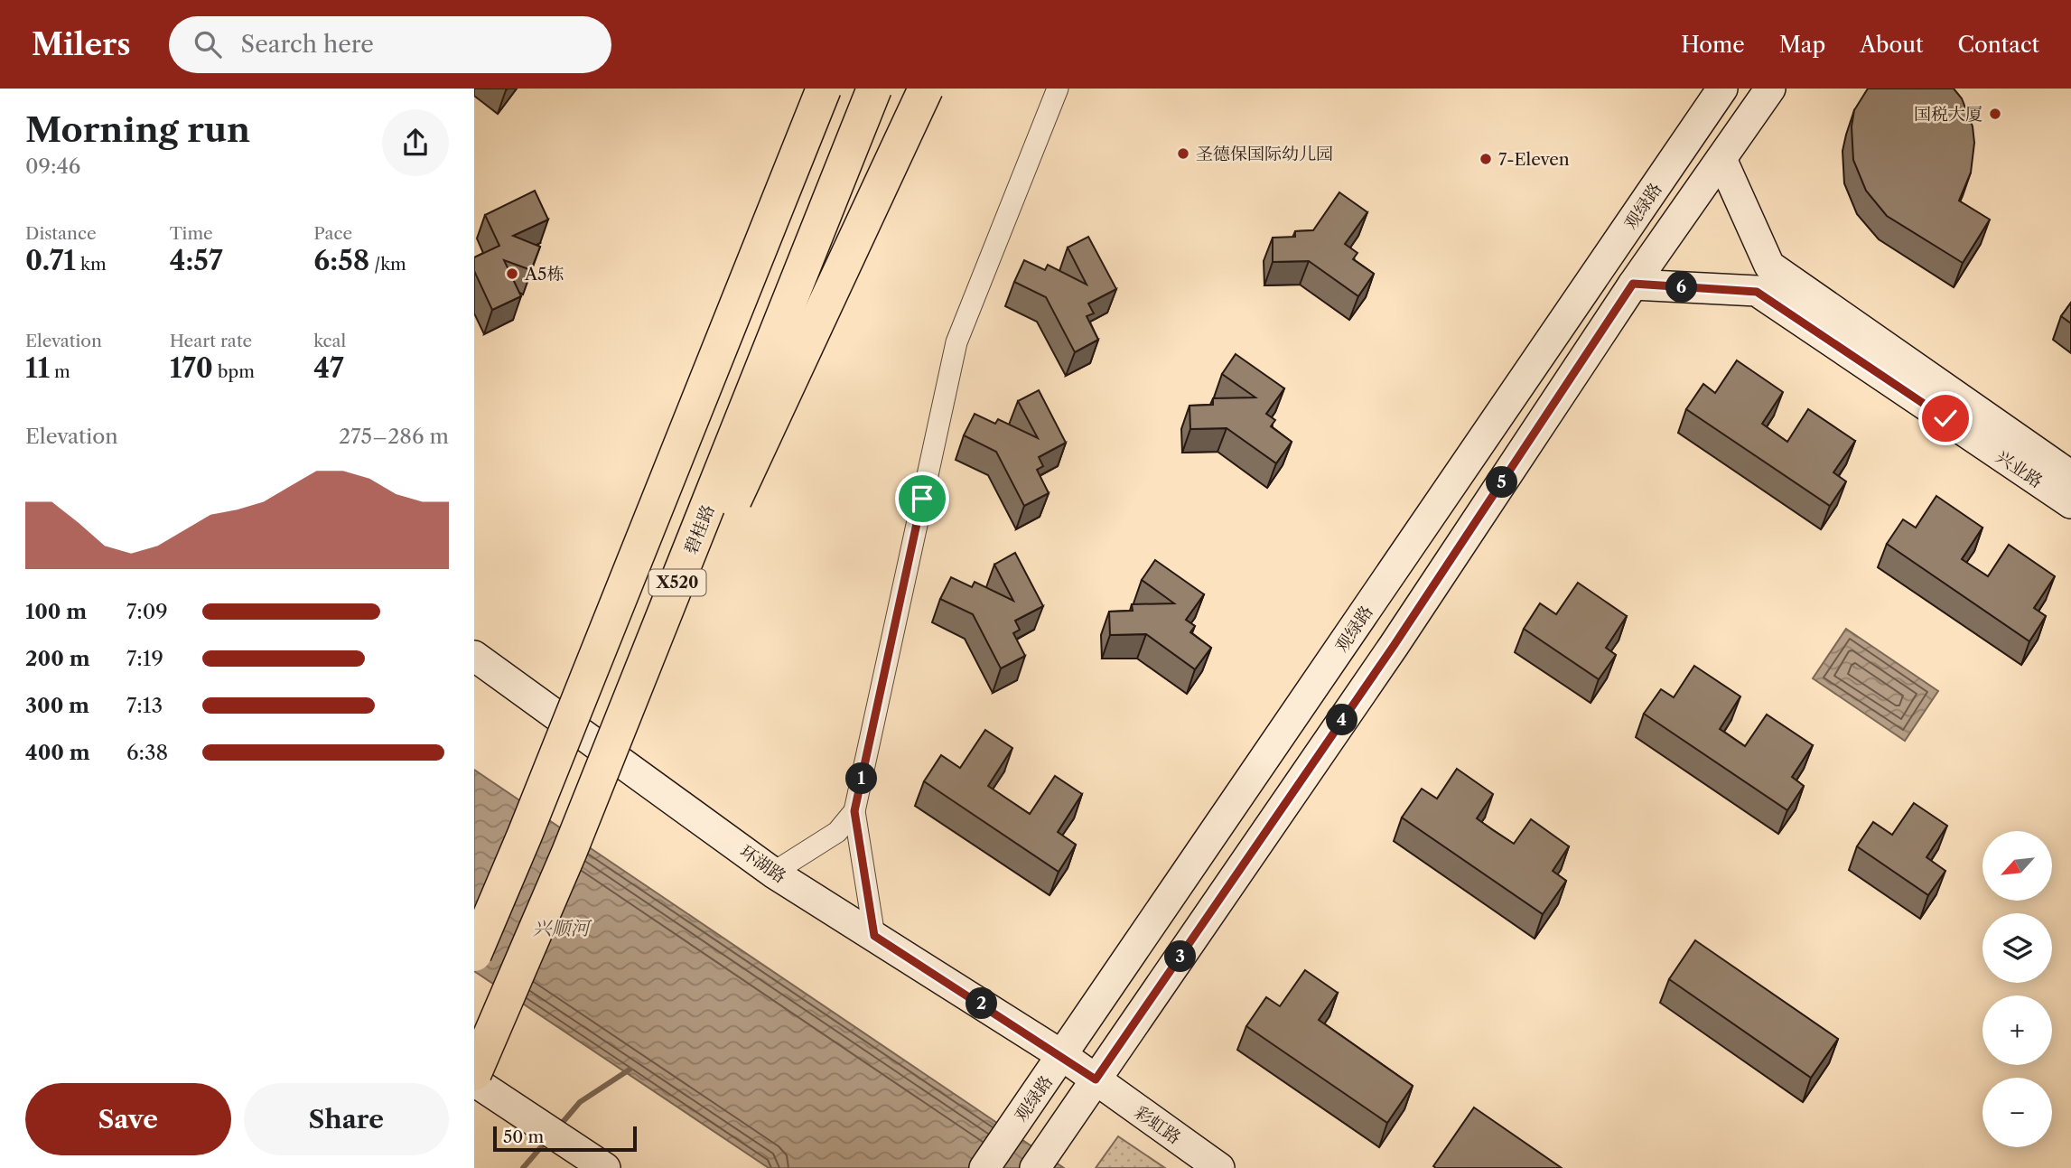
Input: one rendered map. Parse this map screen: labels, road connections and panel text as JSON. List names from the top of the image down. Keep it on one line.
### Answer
{"streets":{"highway":["碧桂路","X520"],"main road":["观绿路","兴业路","环湖路","彩虹路"]},"crossings":[["观绿路","环湖路"],["观绿路","彩虹路"],["环湖路","彩虹路"]],"water":["兴顺河"],"places":["国税大厦","圣德保国际幼儿园","7-Eleven","A5栋"],"scale_bar":"50 m","north":"bottom left","page":{"header":"Milers","search":"Search here","nav":["Home","Map","About","Contact"],"heading":["Morning run","09:46"],"stats":[["Distance","0.71 km"],["Time","4:57"],["Pace","6:58 /km"],["Elevation","11 m"],["Heart rate","170 bpm"],["kcal","47"]],"pins":["6","5","4","1","3","2"],"chart":["Elevation","275–286 m"],"list":[{"name":"100 m","note":"7:09"},{"name":"200 m","note":"7:19"},{"name":"300 m","note":"7:13"},{"name":"400 m","note":"6:38"}],"map_buttons":["+","−"],"buttons":["Save","Share"],"scale":"50 m"}}
